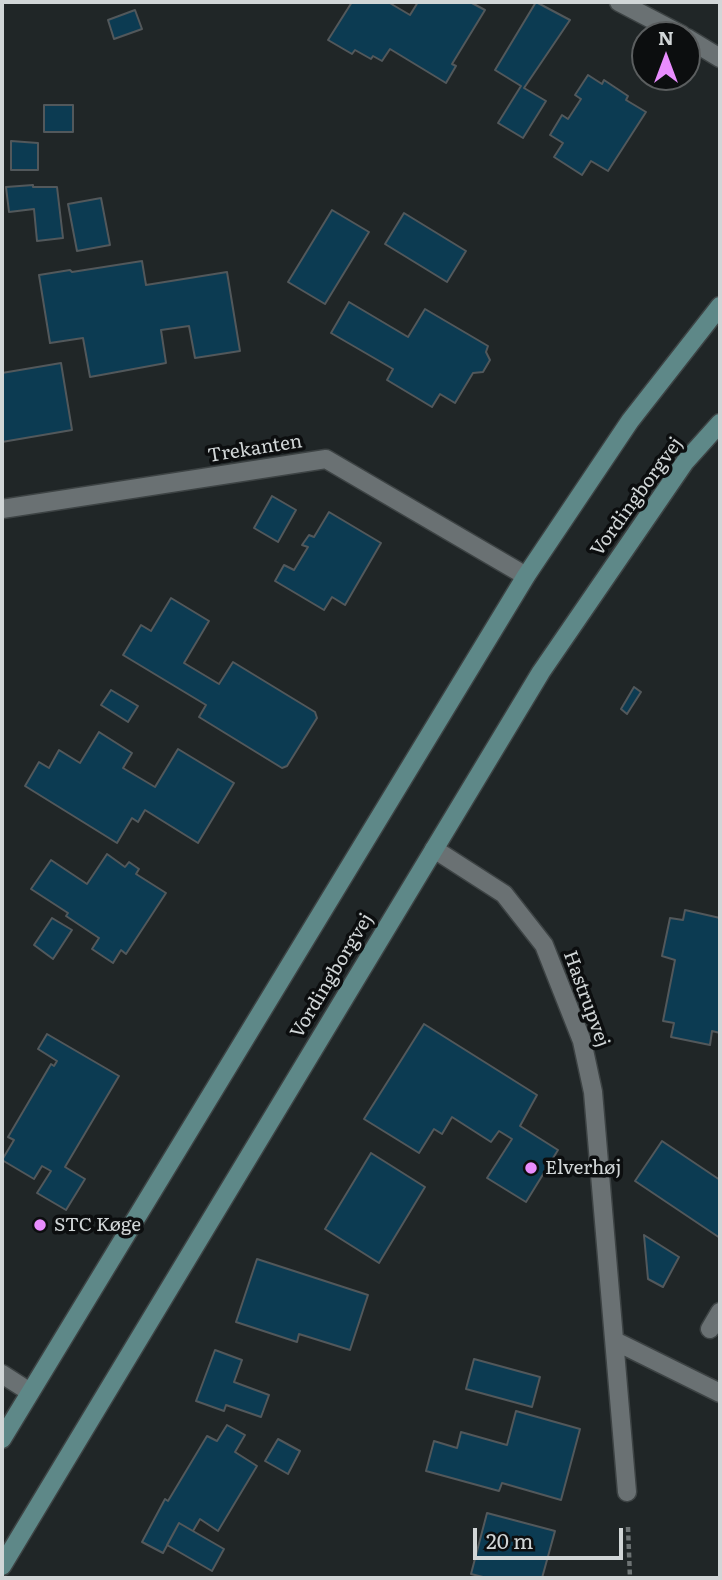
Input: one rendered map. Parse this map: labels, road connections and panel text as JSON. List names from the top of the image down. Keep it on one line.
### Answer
{"streets":{"main road":["Vordingborgvej"],"street":["Trekanten","Hastrupvej"]},"crossings":[["Vordingborgvej","Hastrupvej"]],"places":["Elverhøj","STC Køge"],"scale_bar":"20 m","north":"top"}
